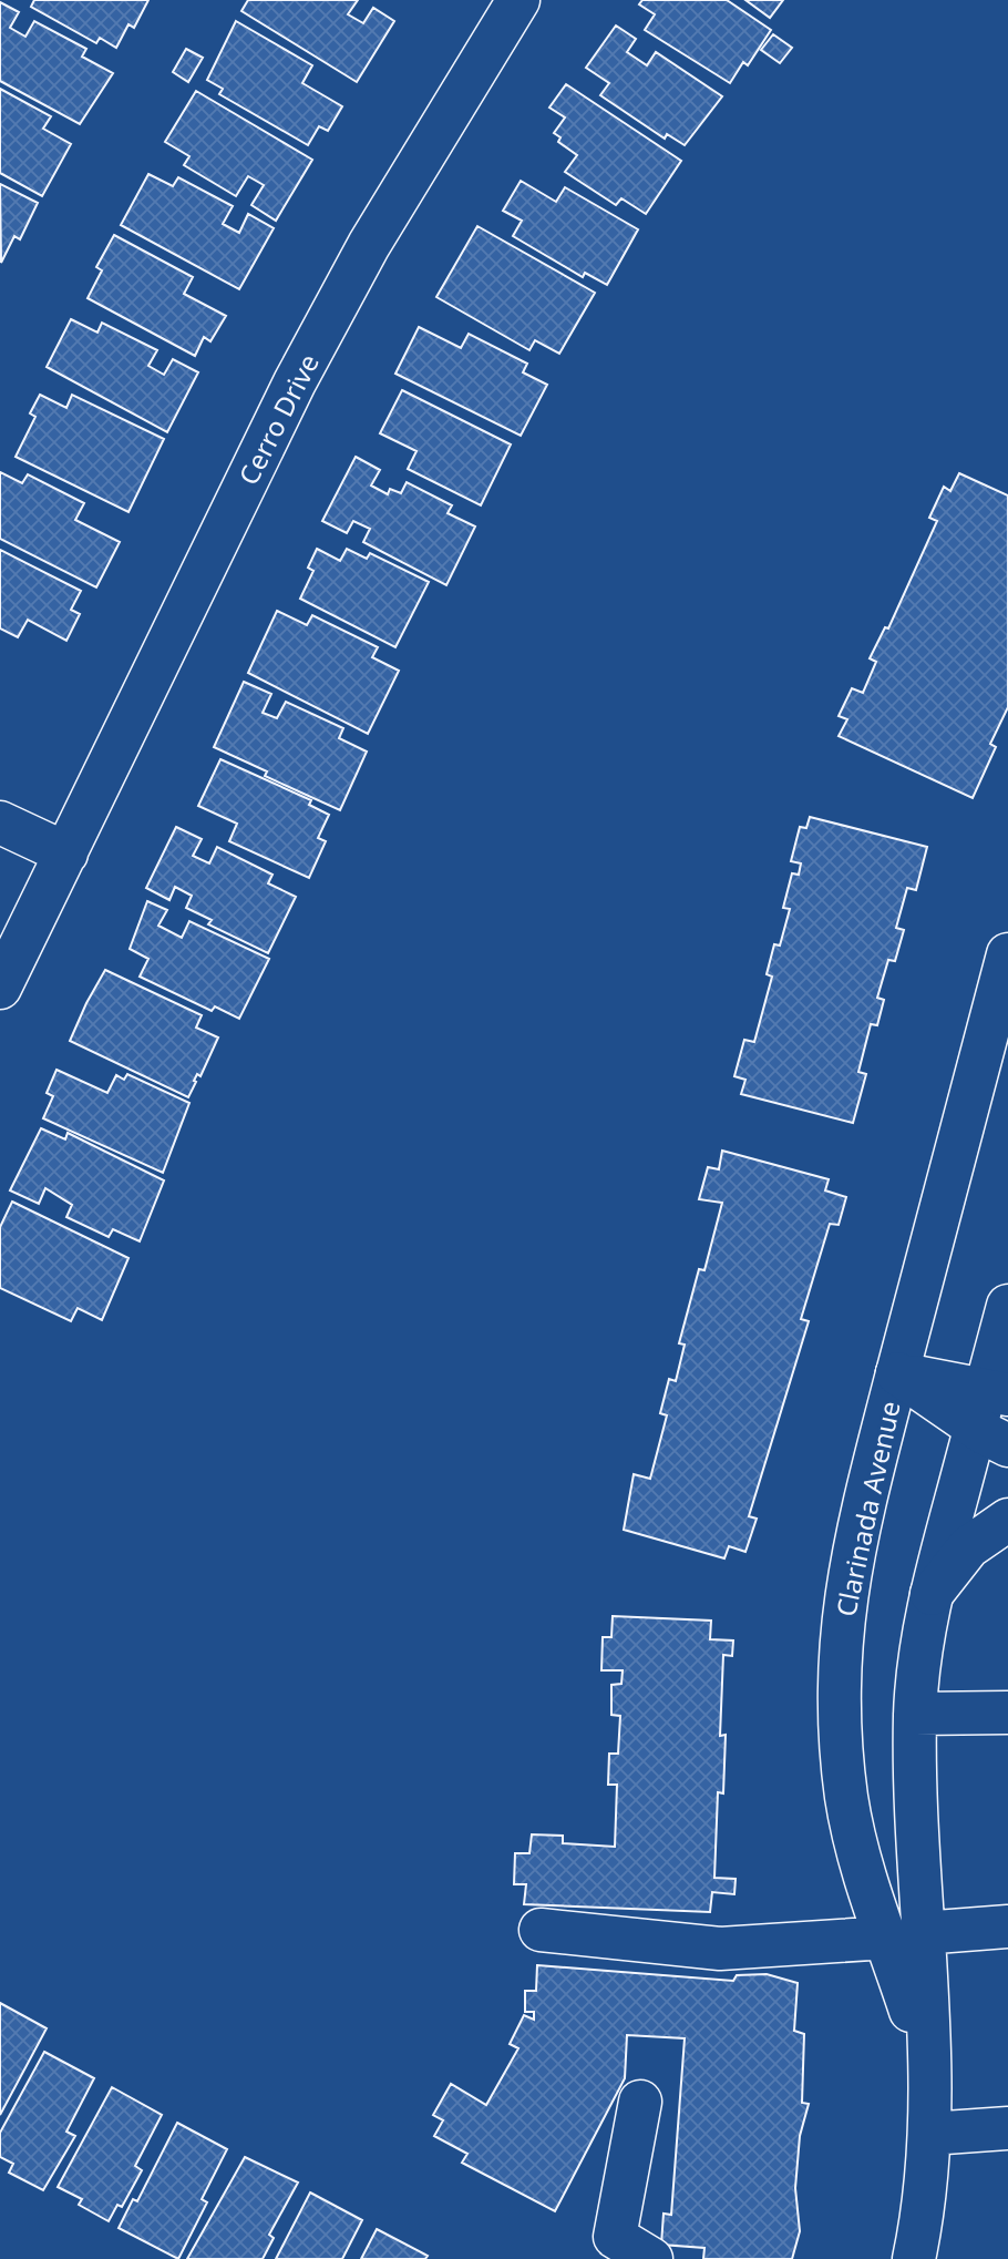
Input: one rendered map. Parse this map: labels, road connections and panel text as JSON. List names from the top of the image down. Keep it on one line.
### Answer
{"streets":{"main road":["Cerro Drive","Clarinada Avenue"]}}
